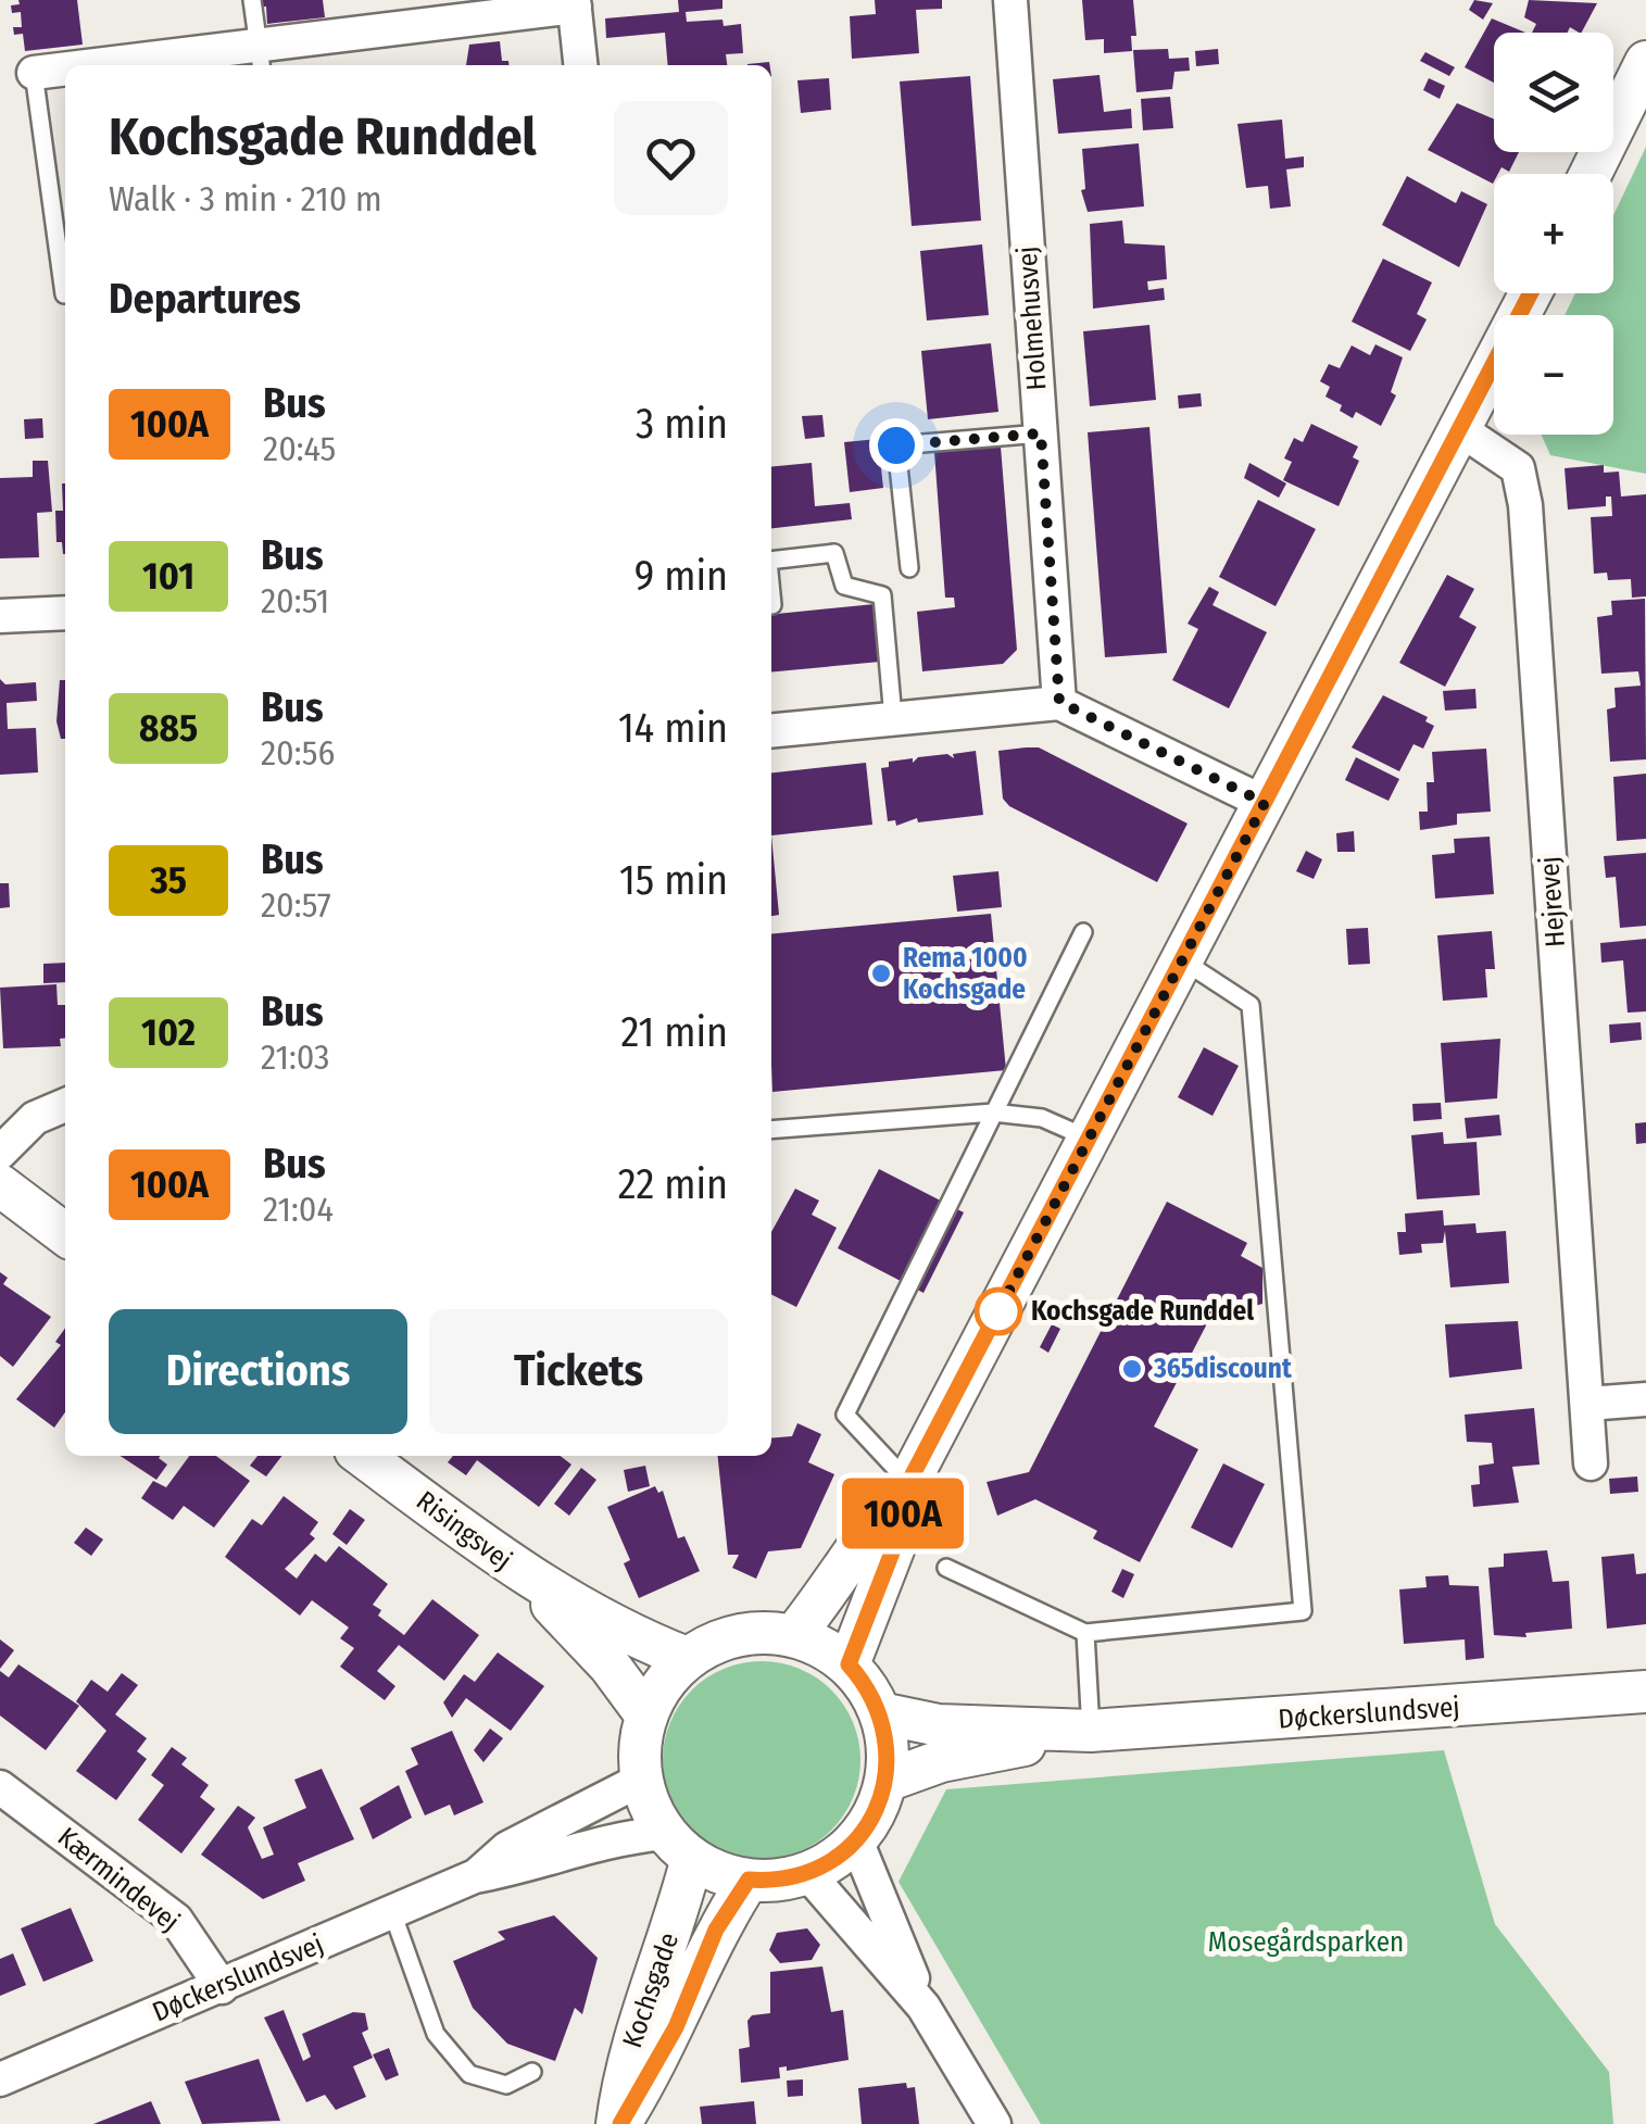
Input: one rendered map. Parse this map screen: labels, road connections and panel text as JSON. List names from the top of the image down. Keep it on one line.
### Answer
{"streets":{"street":["Holmehusvej","Hejrevej","Risingsvej","Døckerslundsvej","Kærmindevej","Kochsgade"]},"crossings":[["Risingsvej","Døckerslundsvej"],["Risingsvej","Kochsgade"],["Døckerslundsvej","Kærmindevej"],["Døckerslundsvej","Kochsgade"]],"parks":["Mosegårdsparken"],"places":["Rema 1000 Kochsgade","Kochsgade Runddel","365discount"],"lines":["bus line 100A"],"page":{"on_map":"100A","map_buttons":["+","−"],"heading":[["Kochsgade Runddel","Walk · 3 min · 210 m"],"Departures"],"list":[{"mark":"100A","name":"Bus","note":"20:45","value":"3 min"},{"mark":"101","name":"Bus","note":"20:51","value":"9 min"},{"mark":"885","name":"Bus","note":"20:56","value":"14 min"},{"mark":"35","name":"Bus","note":"20:57","value":"15 min"},{"mark":"102","name":"Bus","note":"21:03","value":"21 min"},{"mark":"100A","name":"Bus","note":"21:04","value":"22 min"}],"buttons":["Directions","Tickets"]}}
